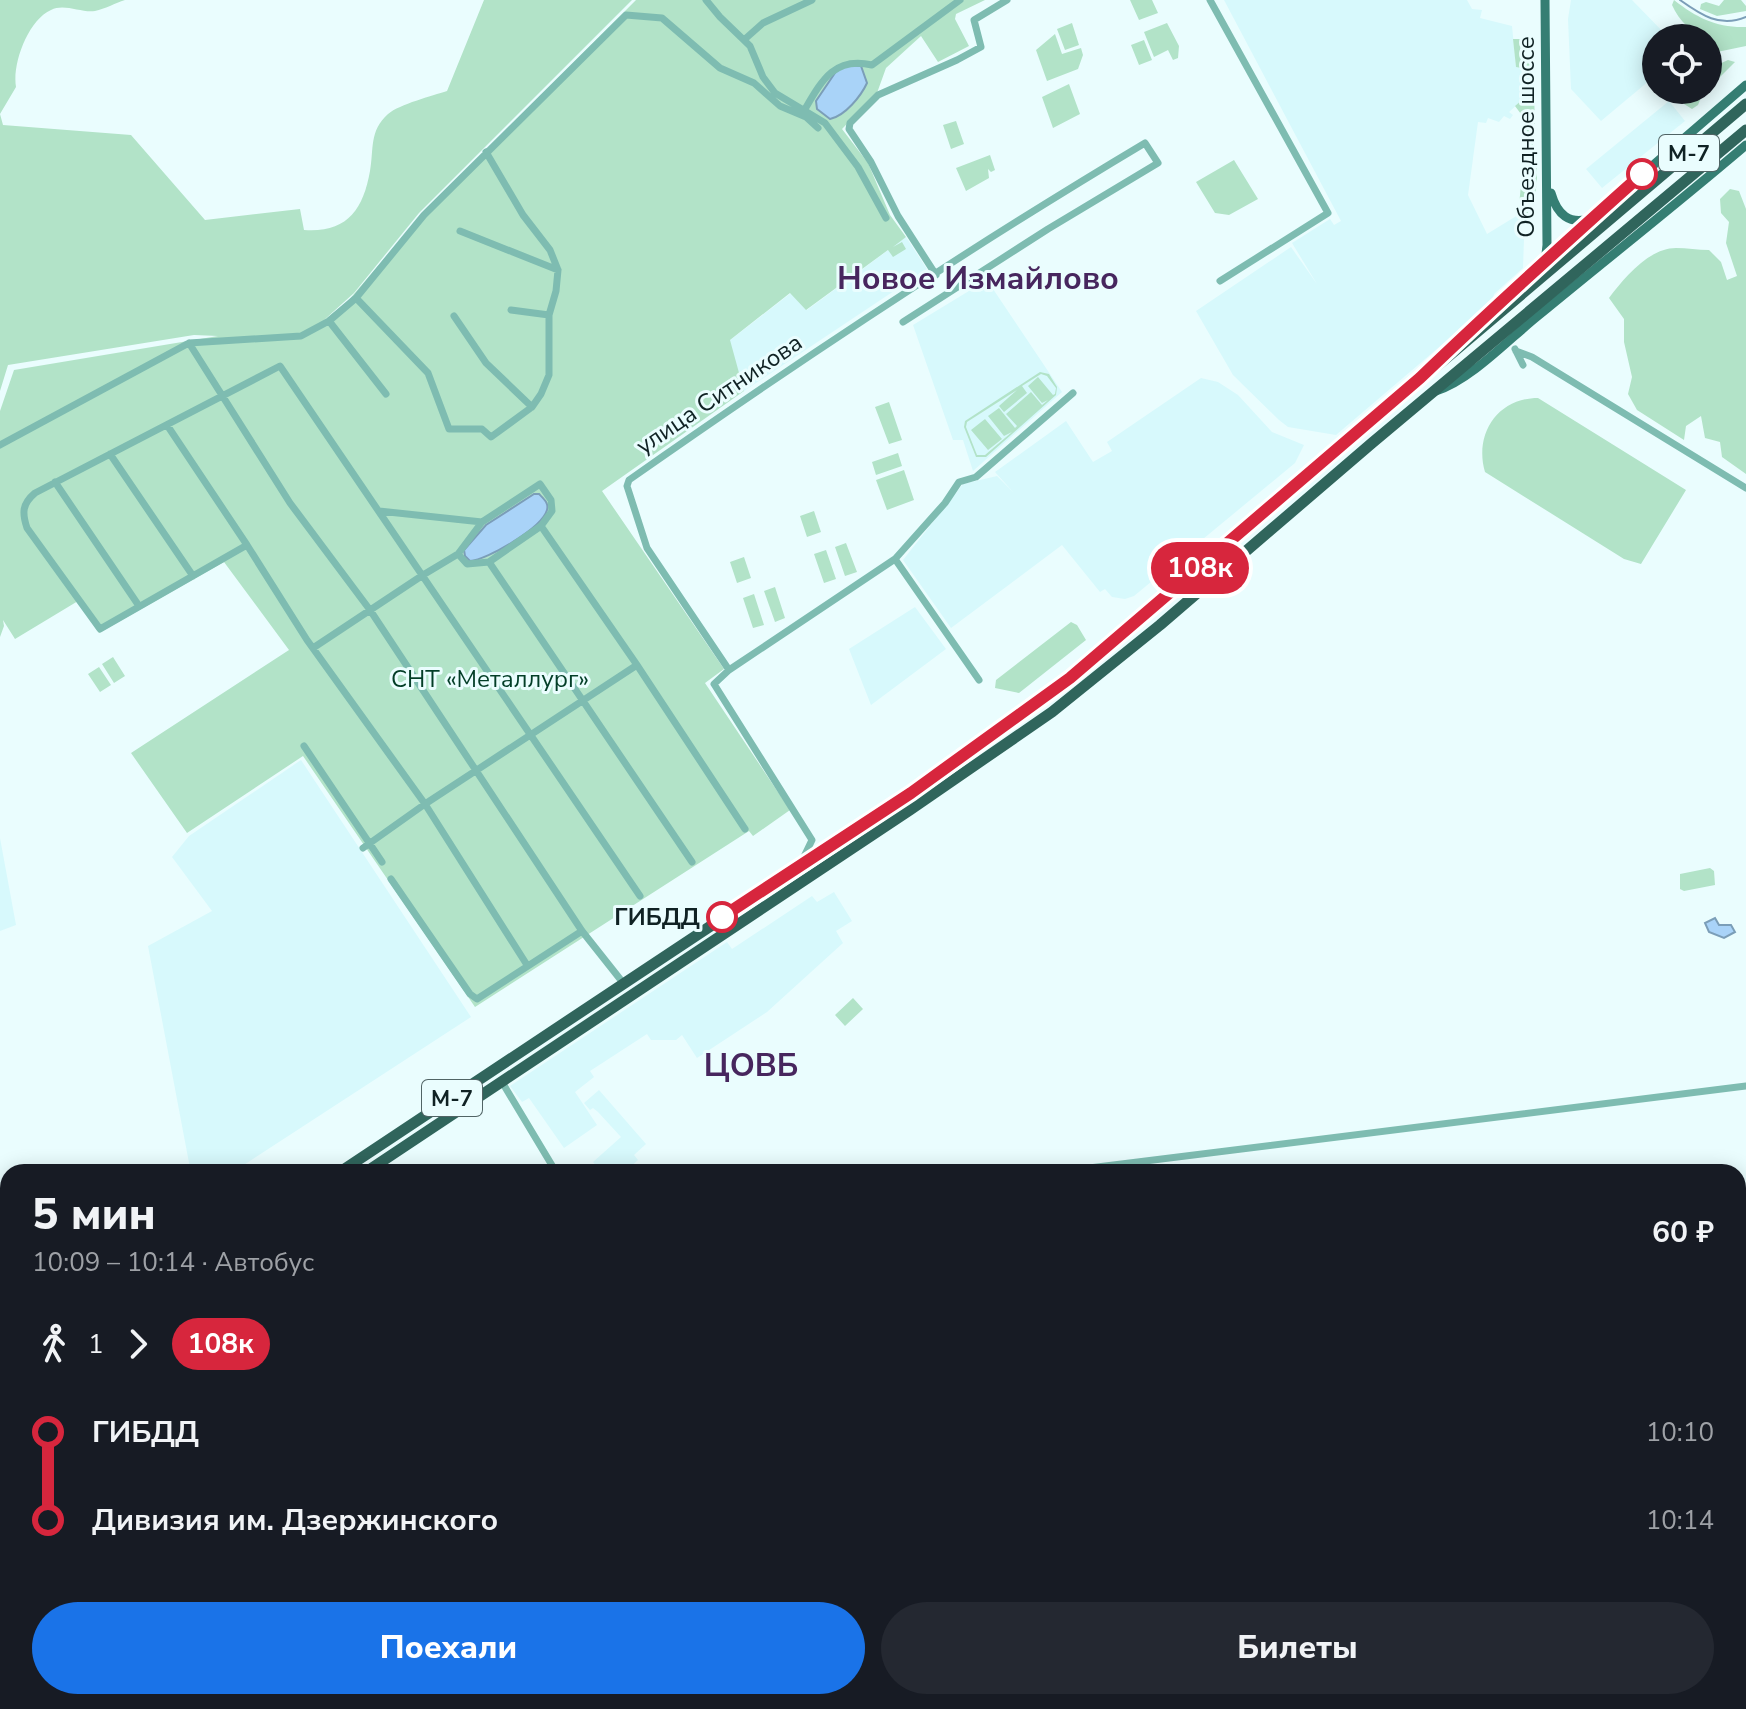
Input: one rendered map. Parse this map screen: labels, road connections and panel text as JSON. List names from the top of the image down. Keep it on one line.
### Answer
{"streets":{"highway":["М-7"],"main road":["Объездное шоссе"],"street":["улица Ситникова"]},"districts":["Новое Измайлово","ЦОВБ"],"parks":["СНТ «Металлург»"],"places":["ГИБДД"],"lines":["bus line 108к"],"page":{"on_map":"108к","heading":["5 мин","10:09 – 10:14 · Автобус","60 ₽"],"legs":["1","108к"],"list":[{"name":"ГИБДД","value":"10:10"},{"name":"Дивизия им. Дзержинского","value":"10:14"}],"buttons":["Поехали","Билеты"]}}
